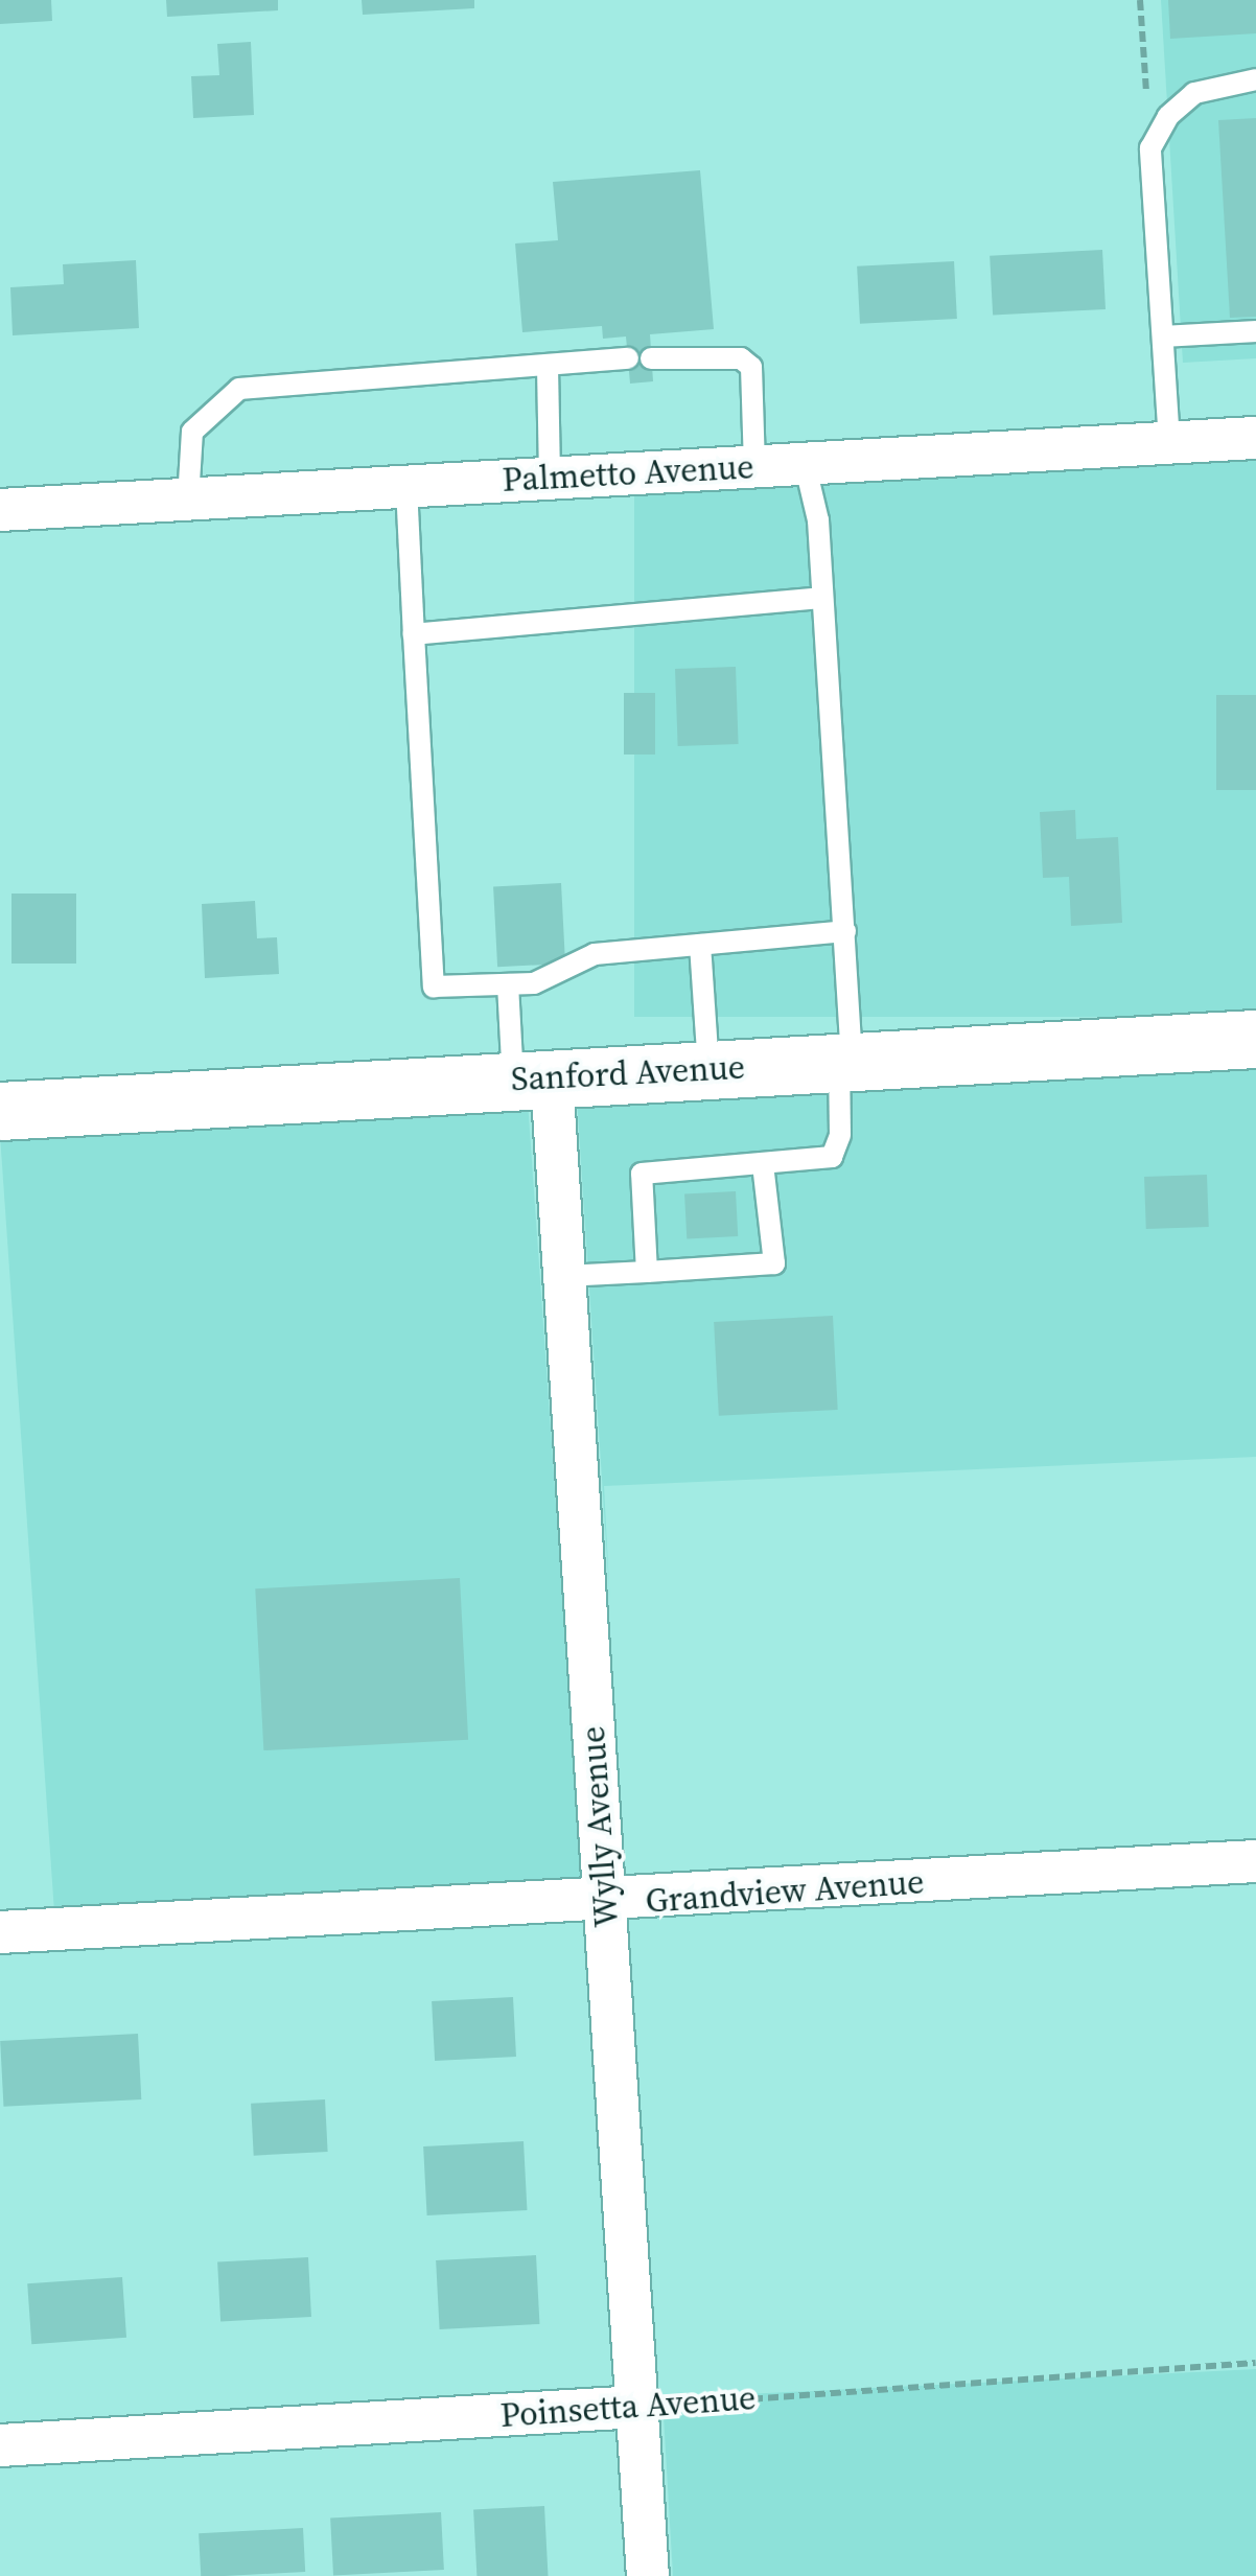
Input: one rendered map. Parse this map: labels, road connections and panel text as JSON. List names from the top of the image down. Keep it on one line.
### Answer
{"streets":{"main road":["Sanford Avenue"],"street":["Palmetto Avenue","Wylly Avenue","Grandview Avenue","Poinsetta Avenue"]},"crossings":[["Sanford Avenue","Wylly Avenue"],["Wylly Avenue","Grandview Avenue"],["Wylly Avenue","Poinsetta Avenue"]]}
